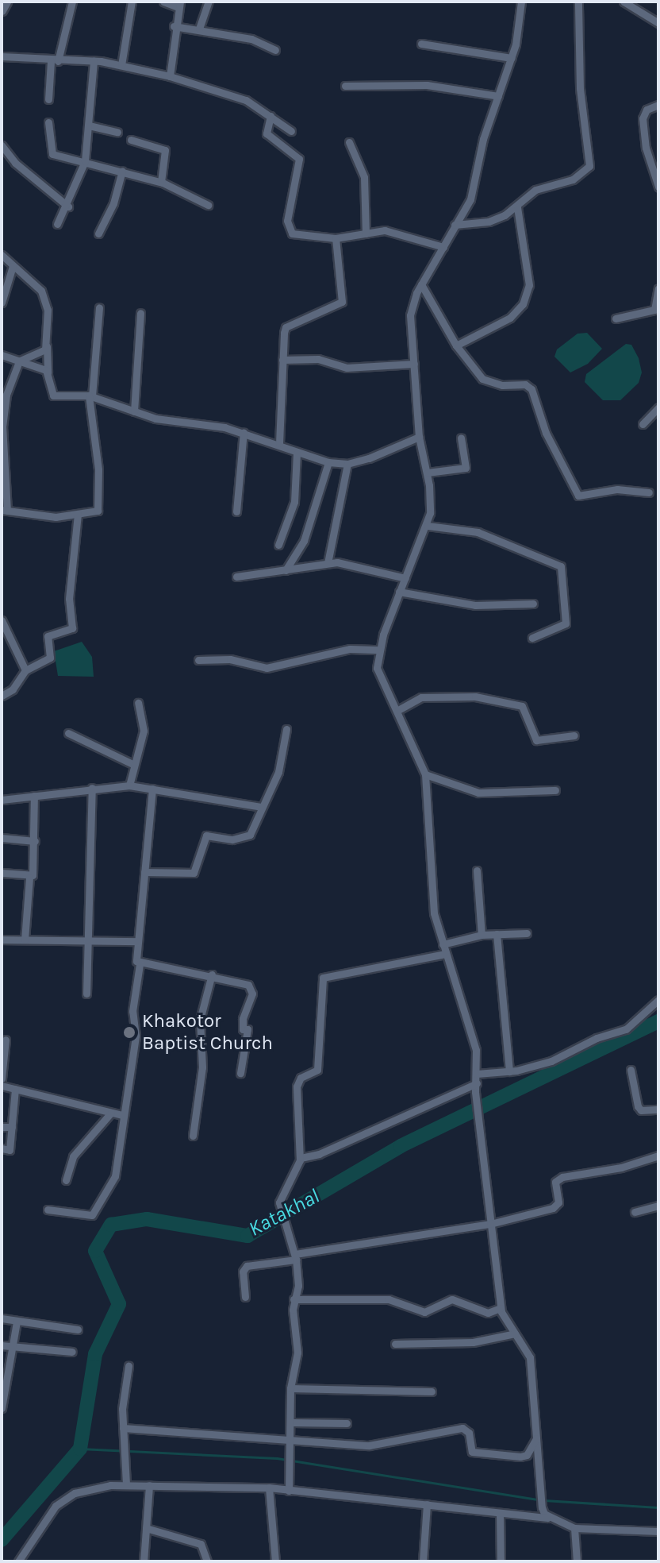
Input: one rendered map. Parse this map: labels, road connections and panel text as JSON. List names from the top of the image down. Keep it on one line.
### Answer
{"water":["Katakhal"],"places":["Khakotor Baptist Church"]}
